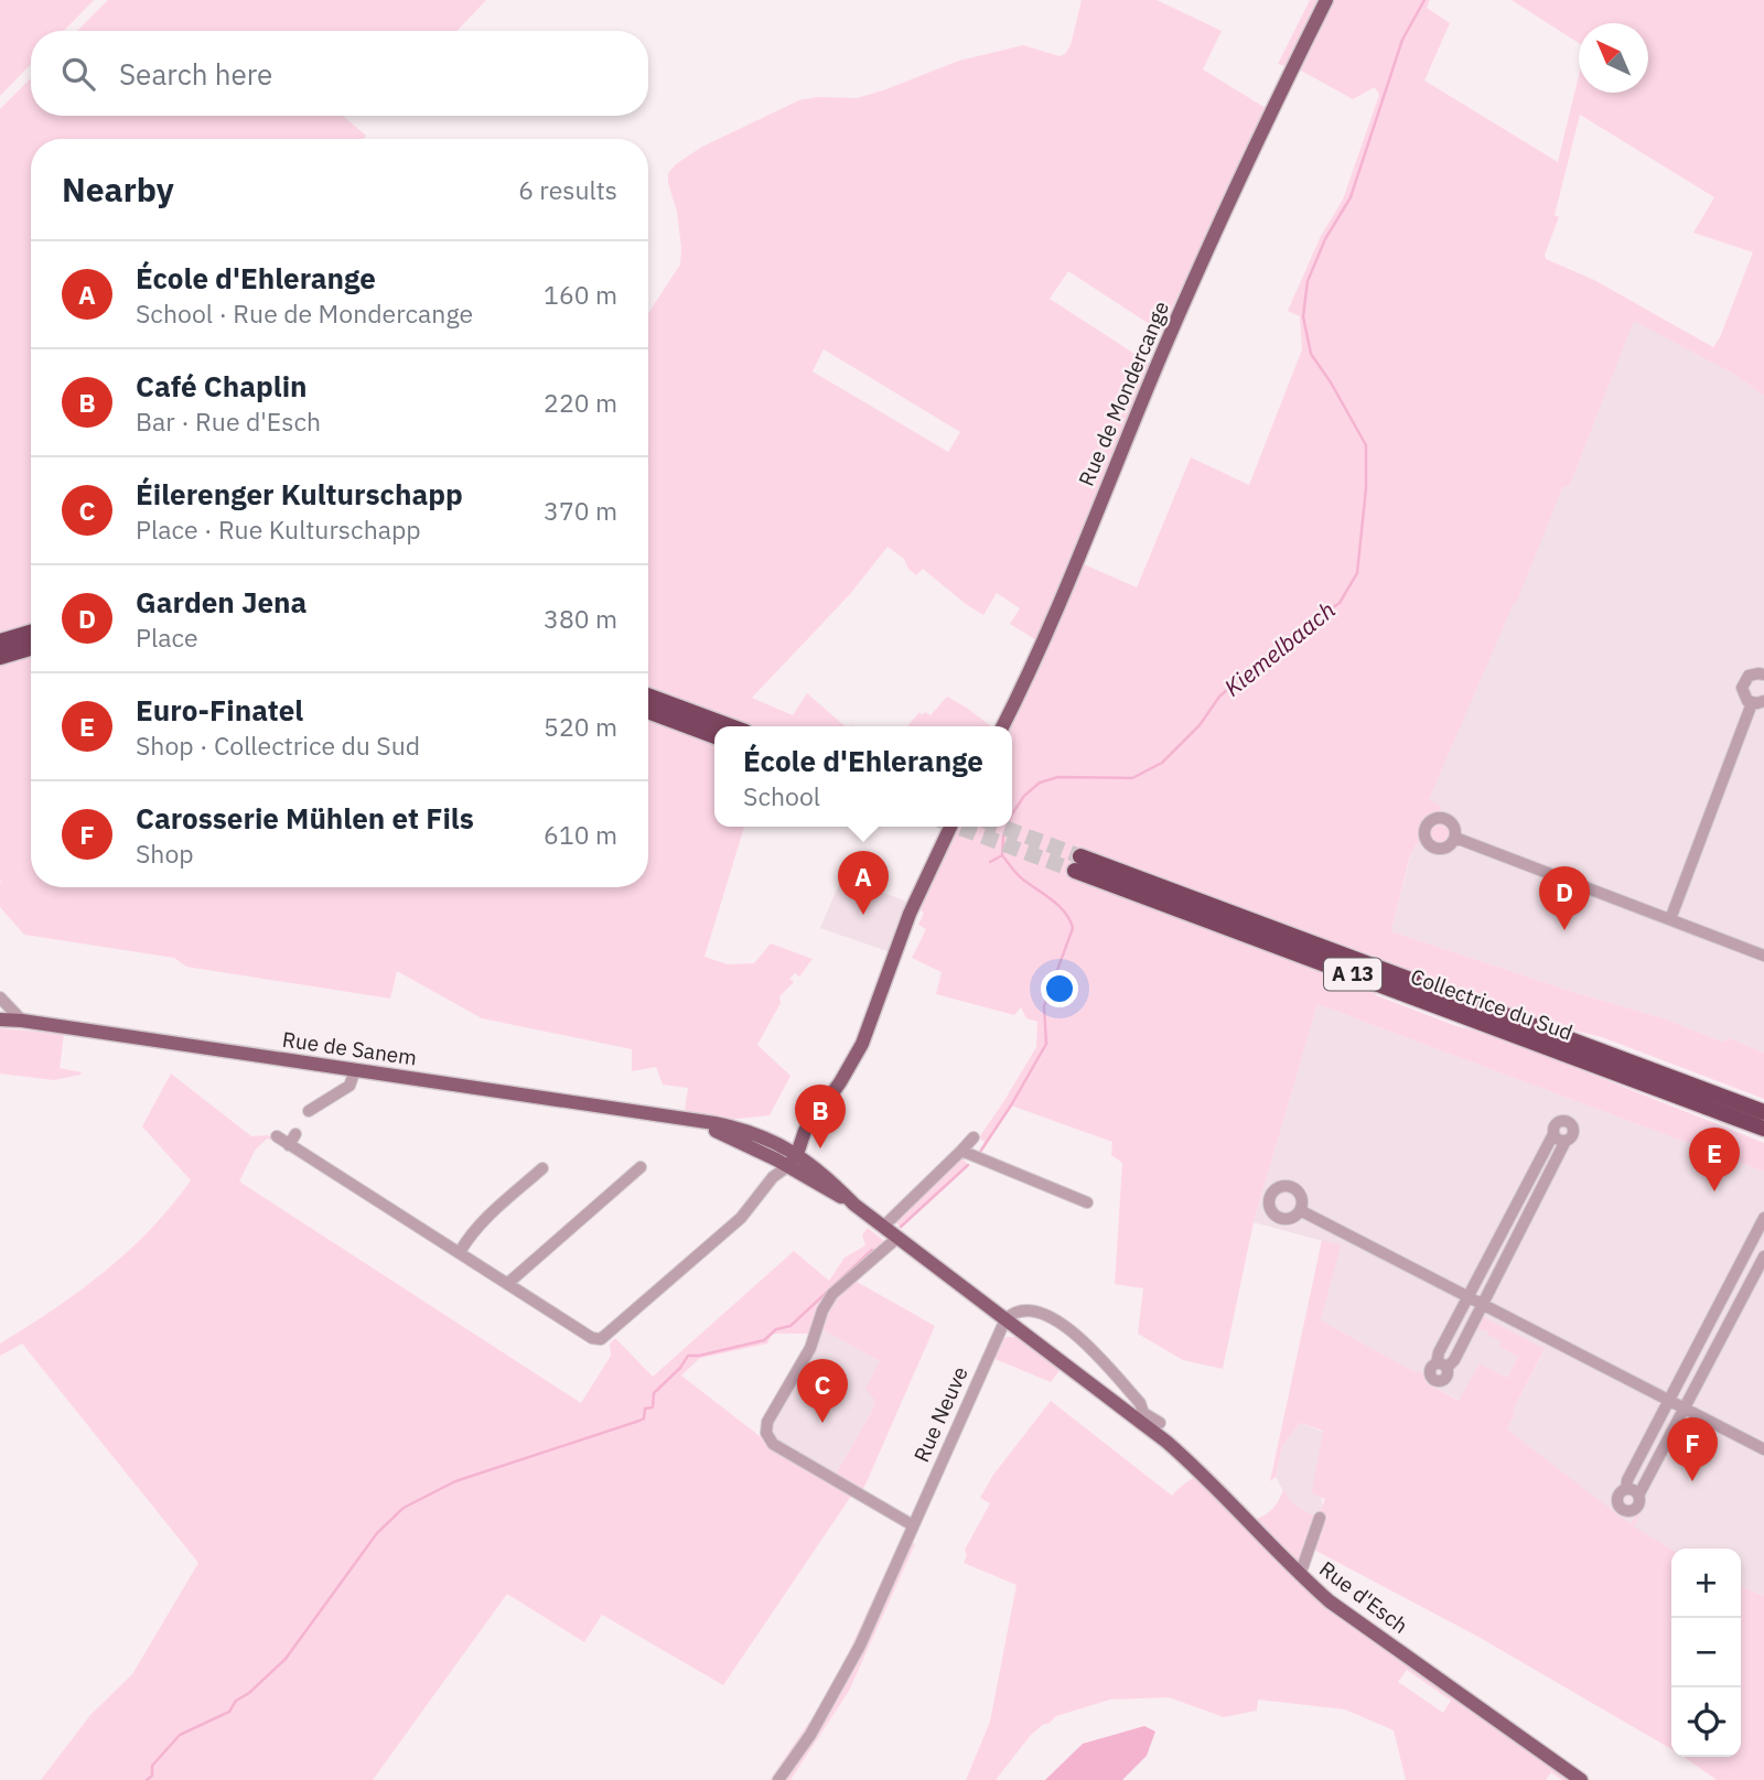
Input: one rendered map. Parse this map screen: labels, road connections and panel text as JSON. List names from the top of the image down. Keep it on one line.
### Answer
{"streets":{"highway":["A 13","Collectrice du Sud"],"main road":["Rue de Mondercange","Rue de Sanem","Rue d'Esch"],"street":["Rue Neuve"]},"crossings":[["Rue de Sanem","Rue d'Esch"],["Rue Neuve","Rue d'Esch"]],"water":["Kiemelbaach"],"north":"top left","page":{"search":"Search here","heading":["Nearby","6 results"],"list":[{"mark":"A","name":"École d'Ehlerange","note":"School · Rue de Mondercange","value":"160 m"},{"mark":"B","name":"Café Chaplin","note":"Bar · Rue d'Esch","value":"220 m"},{"mark":"C","name":"Éilerenger Kulturschapp","note":"Place · Rue Kulturschapp","value":"370 m"},{"mark":"D","name":"Garden Jena","note":"Place","value":"380 m"},{"mark":"E","name":"Euro-Finatel","note":"Shop · Collectrice du Sud","value":"520 m"},{"mark":"F","name":"Carosserie Mühlen et Fils","note":"Shop","value":"610 m"}],"popup":["École d'Ehlerange","School"],"pins":["A","D","B","E","C","F"],"map_buttons":["+","−"]}}
